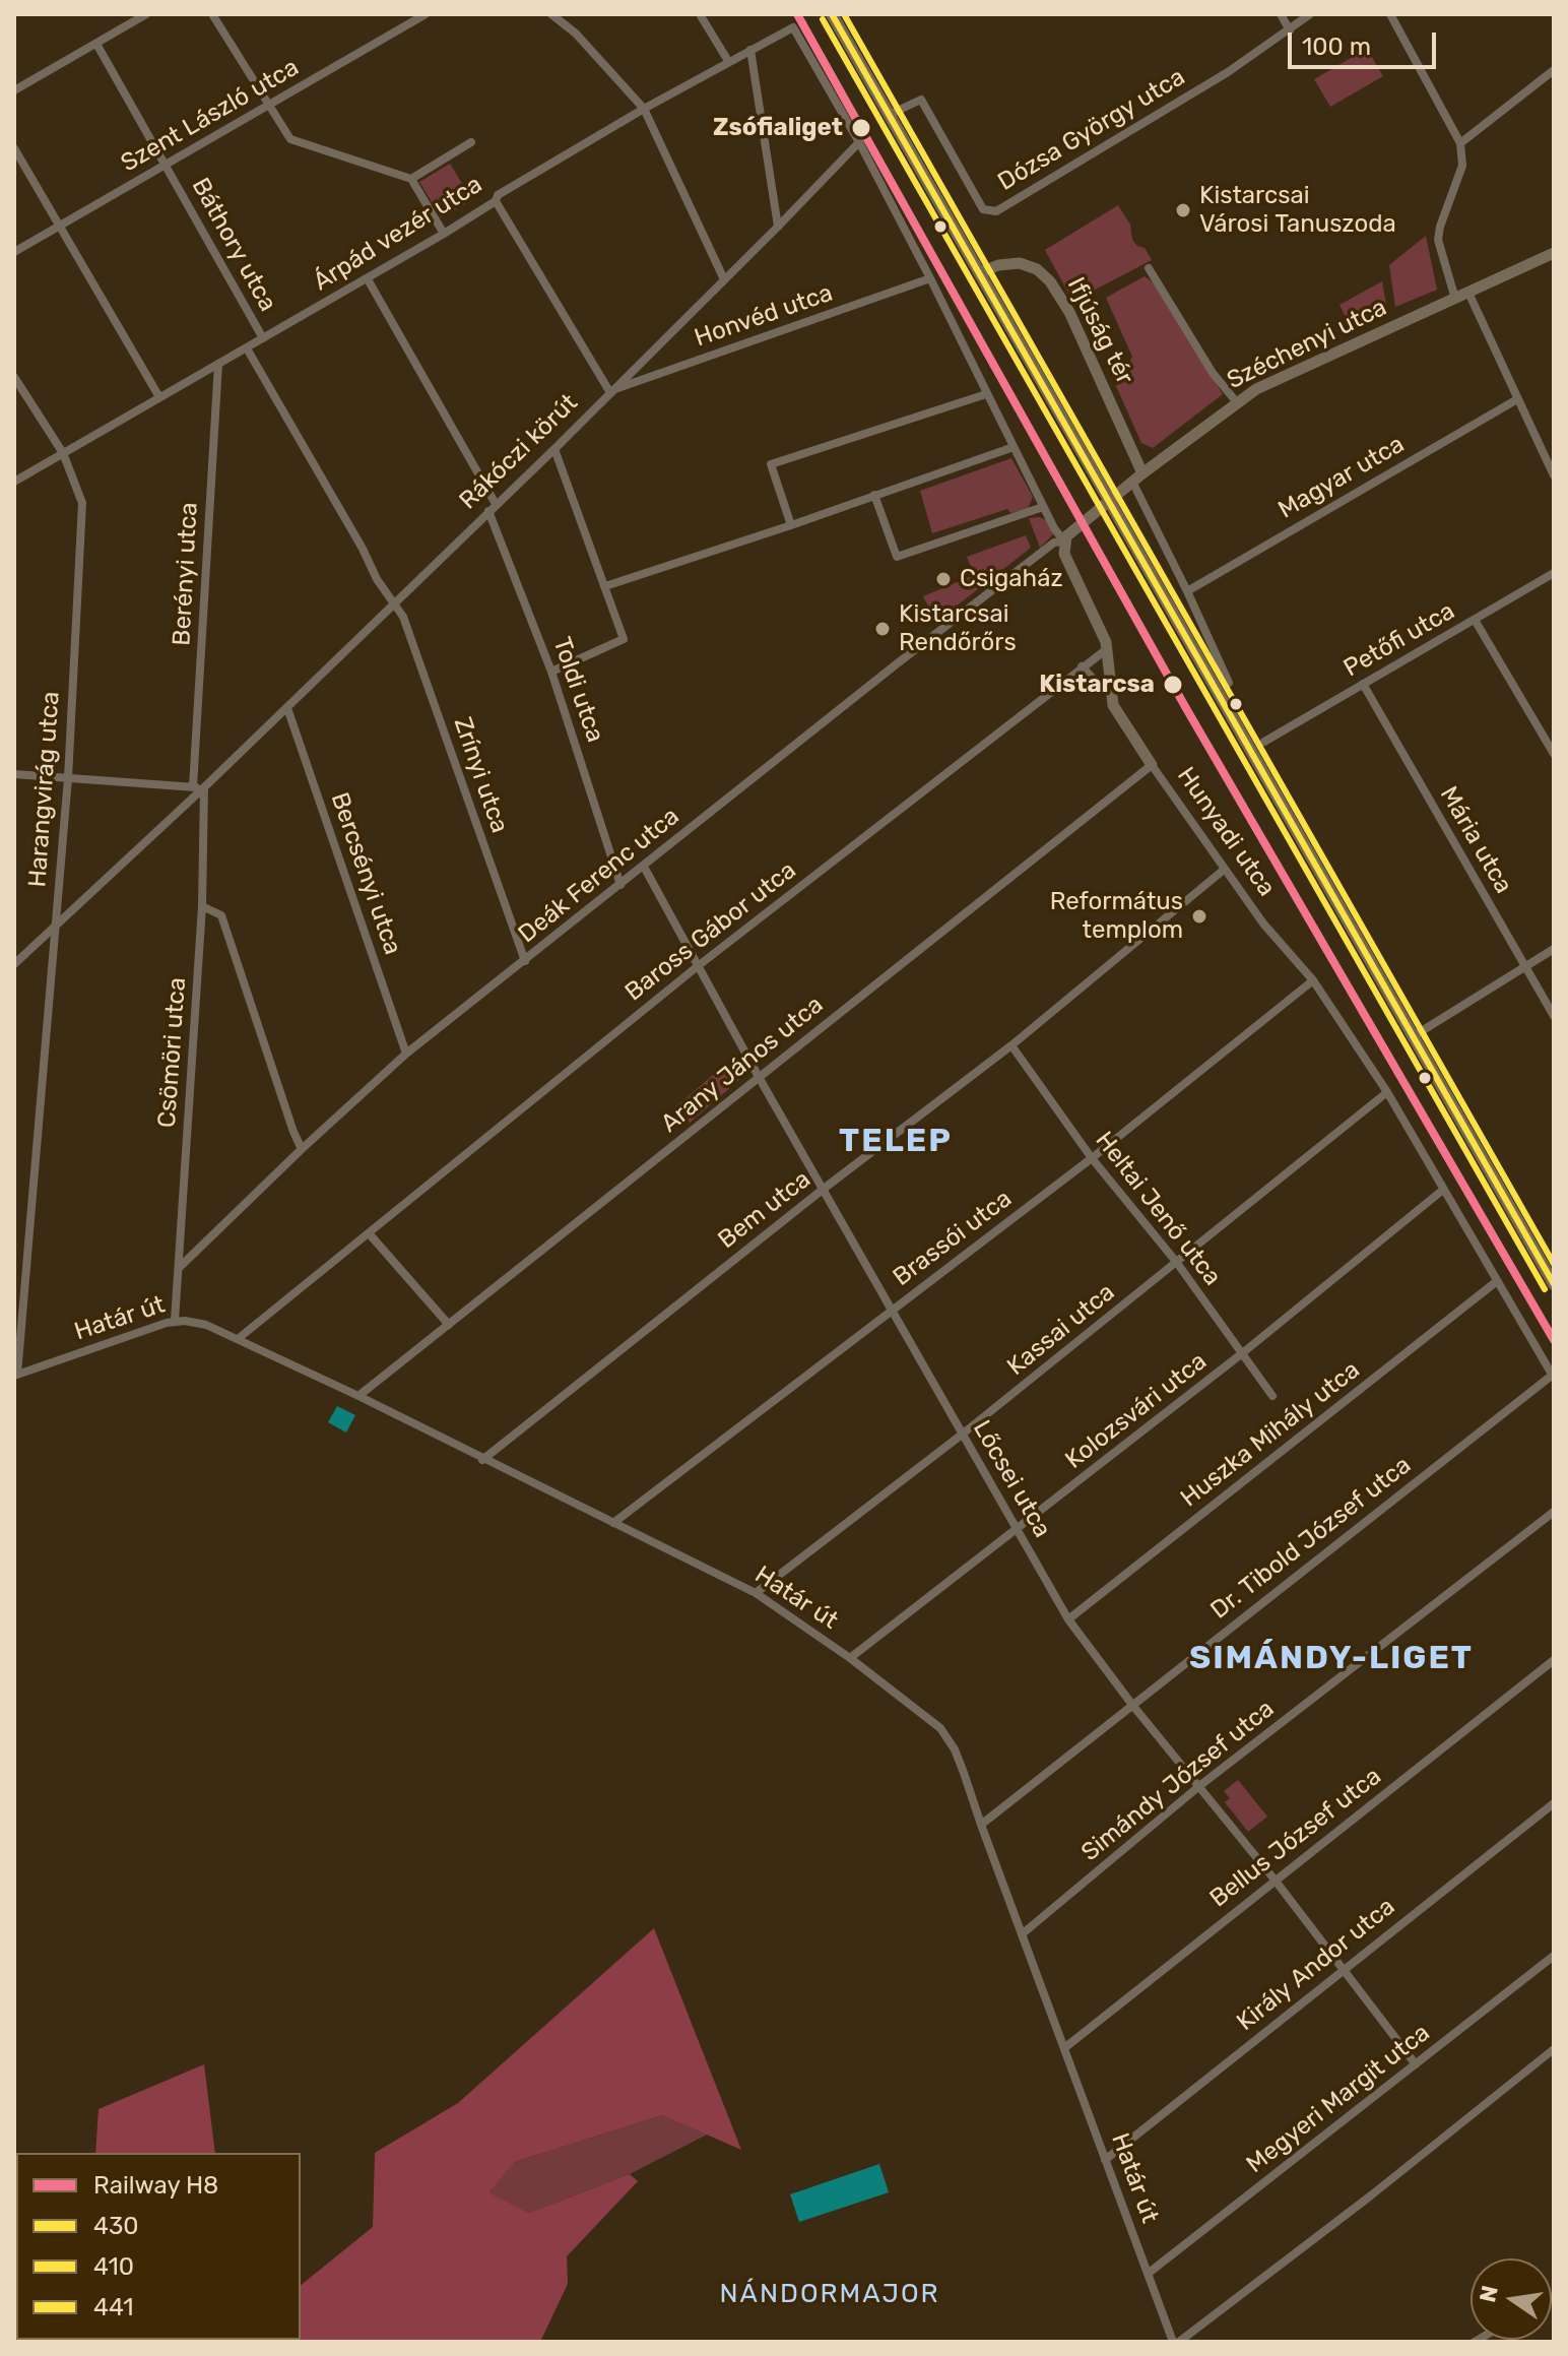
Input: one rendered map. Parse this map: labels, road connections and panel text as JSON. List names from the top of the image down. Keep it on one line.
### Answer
{"streets":{"main road":["Ifjúság tér","Széchenyi utca","Hunyadi utca"],"street":["Szent László utca","Dózsa György utca","Árpád vezér utca","Báthory utca","Honvéd utca","Rákóczi körút","Magyar utca","Berényi utca","Petőfi utca","Toldi utca","Zrínyi utca","Harangvirág utca","Mária utca","Bercsényi utca","Deák Ferenc utca","Baross Gábor utca","Csömöri utca","Arany János utca","Heltai Jenő utca","Bem utca","Brassói utca","Határ út","Kassai utca","Kolozsvári utca","Huszka Mihály utca","Lőcsei utca","Dr. Tibold József utca","Simándy József utca","Bellus József utca","Király Andor utca","Megyeri Margit utca"]},"crossings":[["Szent László utca","Báthory utca"],["Árpád vezér utca","Báthory utca"],["Árpád vezér utca","Rákóczi körút"],["Árpád vezér utca","Berényi utca"],["Árpád vezér utca","Zrínyi utca"],["Árpád vezér utca","Harangvirág utca"],["Honvéd utca","Rákóczi körút"],["Ifjúság tér","Széchenyi utca"],["Széchenyi utca","Hunyadi utca"],["Széchenyi utca","Deák Ferenc utca"],["Rákóczi körút","Toldi utca"],["Rákóczi körút","Zrínyi utca"],["Rákóczi körút","Harangvirág utca"],["Rákóczi körút","Bercsényi utca"],["Rákóczi körút","Csömöri utca"],["Petőfi utca","Mária utca"],["Toldi utca","Deák Ferenc utca"],["Zrínyi utca","Deák Ferenc utca"],["Harangvirág utca","Határ út"],["Hunyadi utca","Deák Ferenc utca"],["Hunyadi utca","Baross Gábor utca"],["Hunyadi utca","Arany János utca"],["Hunyadi utca","Bem utca"],["Hunyadi utca","Brassói utca"],["Hunyadi utca","Kassai utca"],["Hunyadi utca","Kolozsvári utca"],["Hunyadi utca","Huszka Mihály utca"],["Hunyadi utca","Dr. Tibold József utca"],["Bercsényi utca","Deák Ferenc utca"],["Deák Ferenc utca","Csömöri utca"],["Deák Ferenc utca","Lőcsei utca"],["Baross Gábor utca","Határ út"],["Baross Gábor utca","Lőcsei utca"],["Csömöri utca","Határ út"],["Arany János utca","Határ út"],["Arany János utca","Lőcsei utca"],["Heltai Jenő utca","Bem utca"],["Heltai Jenő utca","Brassói utca"],["Heltai Jenő utca","Kassai utca"],["Heltai Jenő utca","Kolozsvári utca"],["Bem utca","Határ út"],["Bem utca","Lőcsei utca"],["Brassói utca","Határ út"],["Brassói utca","Lőcsei utca"],["Határ út","Kassai utca"],["Határ út","Kolozsvári utca"],["Határ út","Dr. Tibold József utca"],["Határ út","Simándy József utca"],["Határ út","Bellus József utca"],["Határ út","Király Andor utca"],["Határ út","Megyeri Margit utca"],["Kassai utca","Lőcsei utca"],["Kolozsvári utca","Lőcsei utca"],["Huszka Mihály utca","Lőcsei utca"],["Lőcsei utca","Dr. Tibold József utca"],["Lőcsei utca","Simándy József utca"],["Lőcsei utca","Bellus József utca"],["Lőcsei utca","Király Andor utca"],["Lőcsei utca","Megyeri Margit utca"]],"districts":["TELEP","SIMÁNDY-LIGET","NÁNDORMAJOR"],"places":["Zsófialiget","Kistarcsai Városi Tanuszoda","Csigaház","Kistarcsai Rendőrőrs","Kistarcsa","Református templom"],"lines":["rail line H8","transit line 430","transit line 441","transit line 410"],"legend":["Railway H8","430","410","441"],"scale_bar":"100 m","north":"left"}
